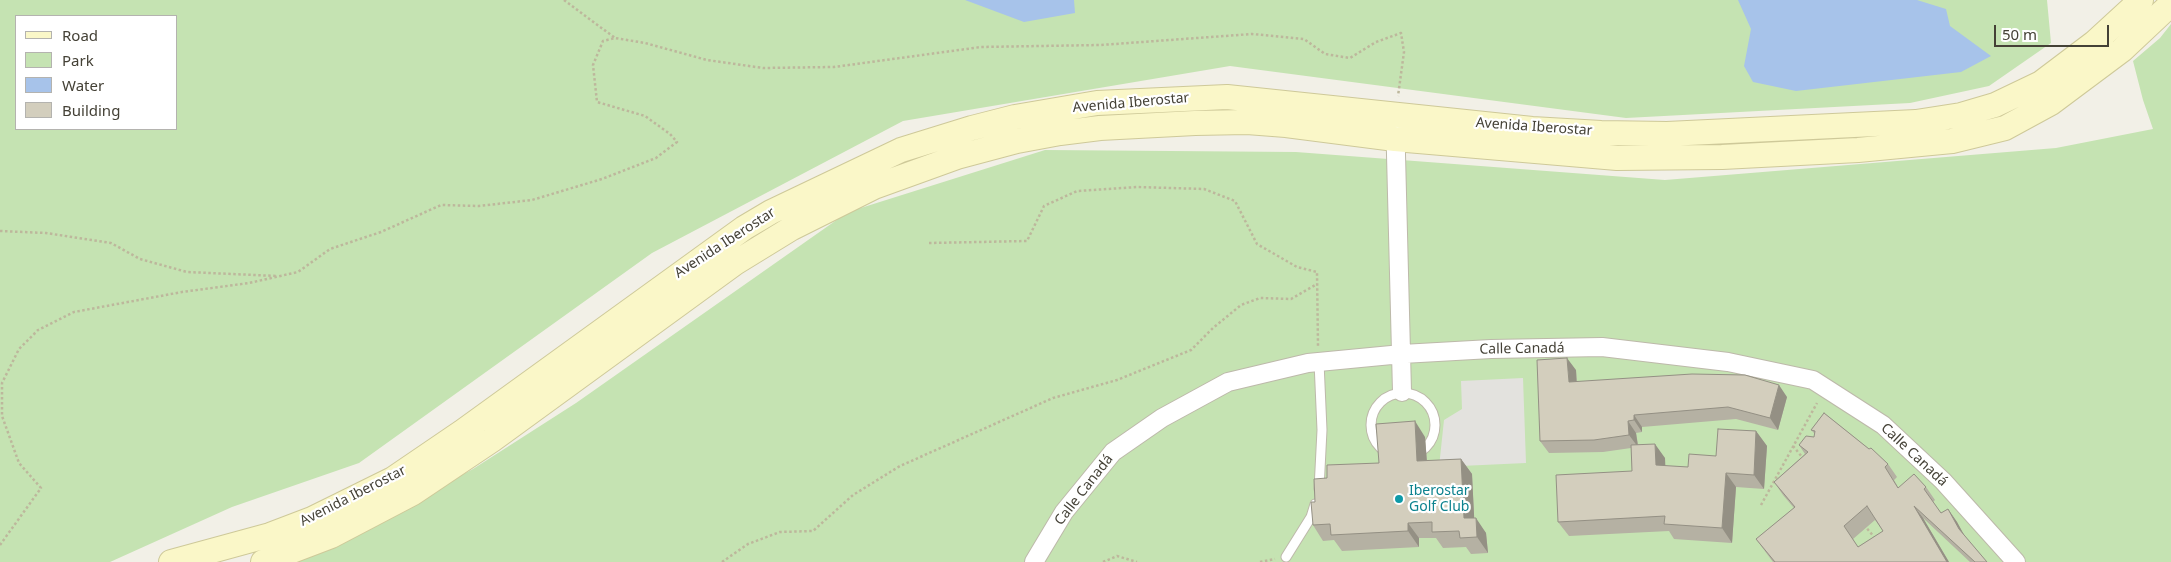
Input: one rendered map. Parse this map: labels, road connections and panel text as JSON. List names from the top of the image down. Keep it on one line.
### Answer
{"streets":{"street":["Avenida Iberostar","Calle Canadá"]},"places":["Iberostar Golf Club"],"legend":["Road","Park","Water","Building"],"scale_bar":"50 m"}
